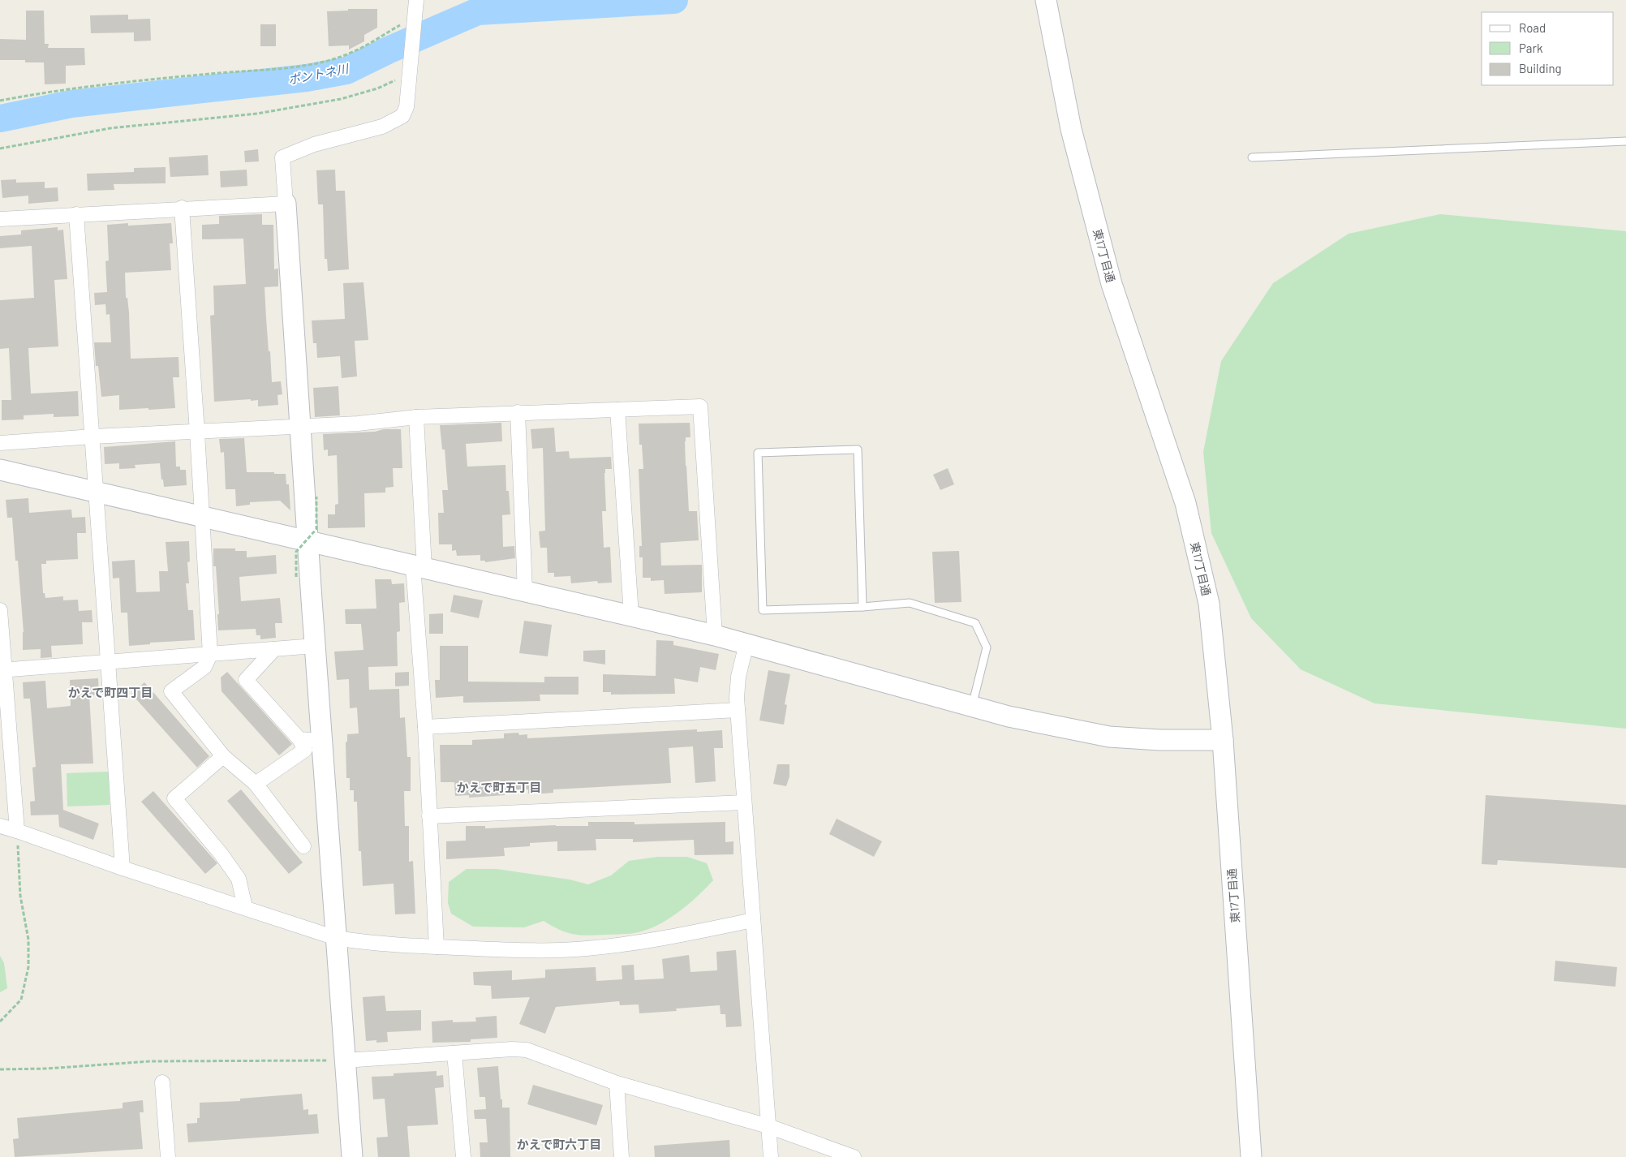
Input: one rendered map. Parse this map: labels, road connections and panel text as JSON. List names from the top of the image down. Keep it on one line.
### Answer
{"streets":{"street":["東17丁目通"]},"districts":["かえで町四丁目","かえで町五丁目","かえで町六丁目"],"water":["ポントネ川"],"legend":["Road","Park","Building"]}
